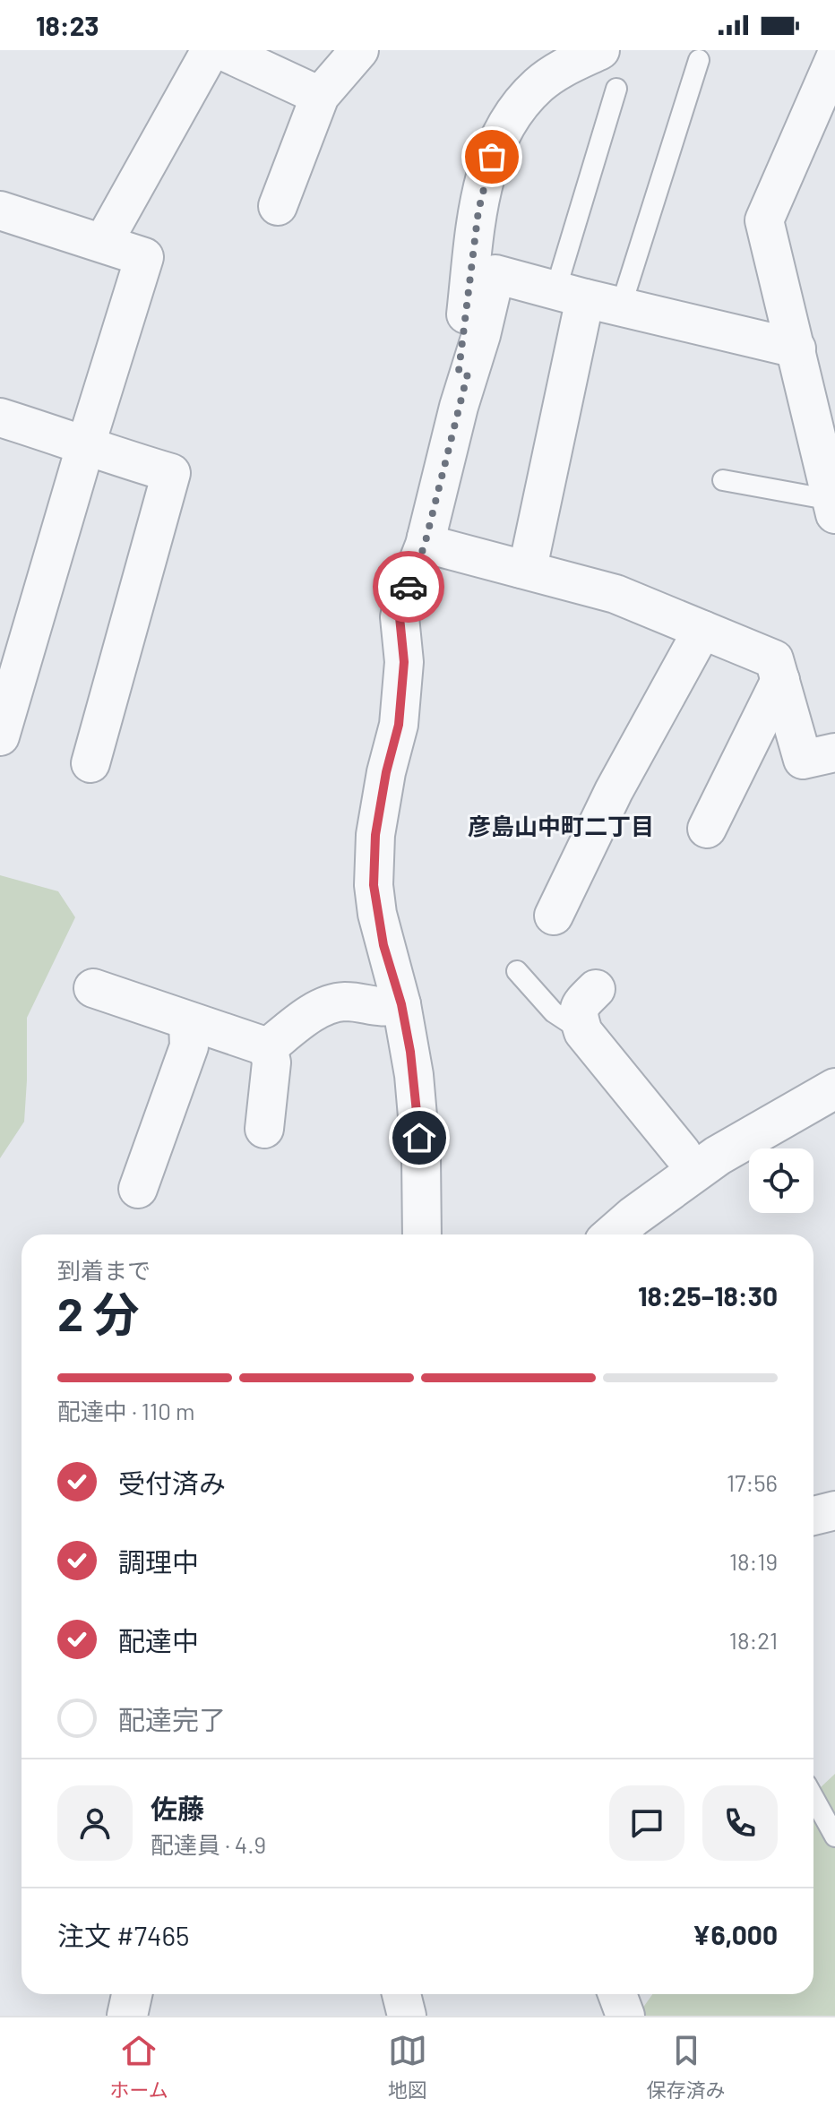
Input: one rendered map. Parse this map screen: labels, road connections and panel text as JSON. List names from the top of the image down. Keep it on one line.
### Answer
{"districts":["彦島山中町二丁目"],"page":{"status":"18:23","heading":["2 分","到着まで","18:25–18:30"],"panel":["佐藤","配達員 · 4.9","注文 #7465","¥6,000"],"bar":"配達中 · 110 m","list":[["受付済み","17:56"],["調理中","18:19"],["配達中","18:21"],"配達完了"],"tabs":["ホーム","地図","保存済み"]}}
